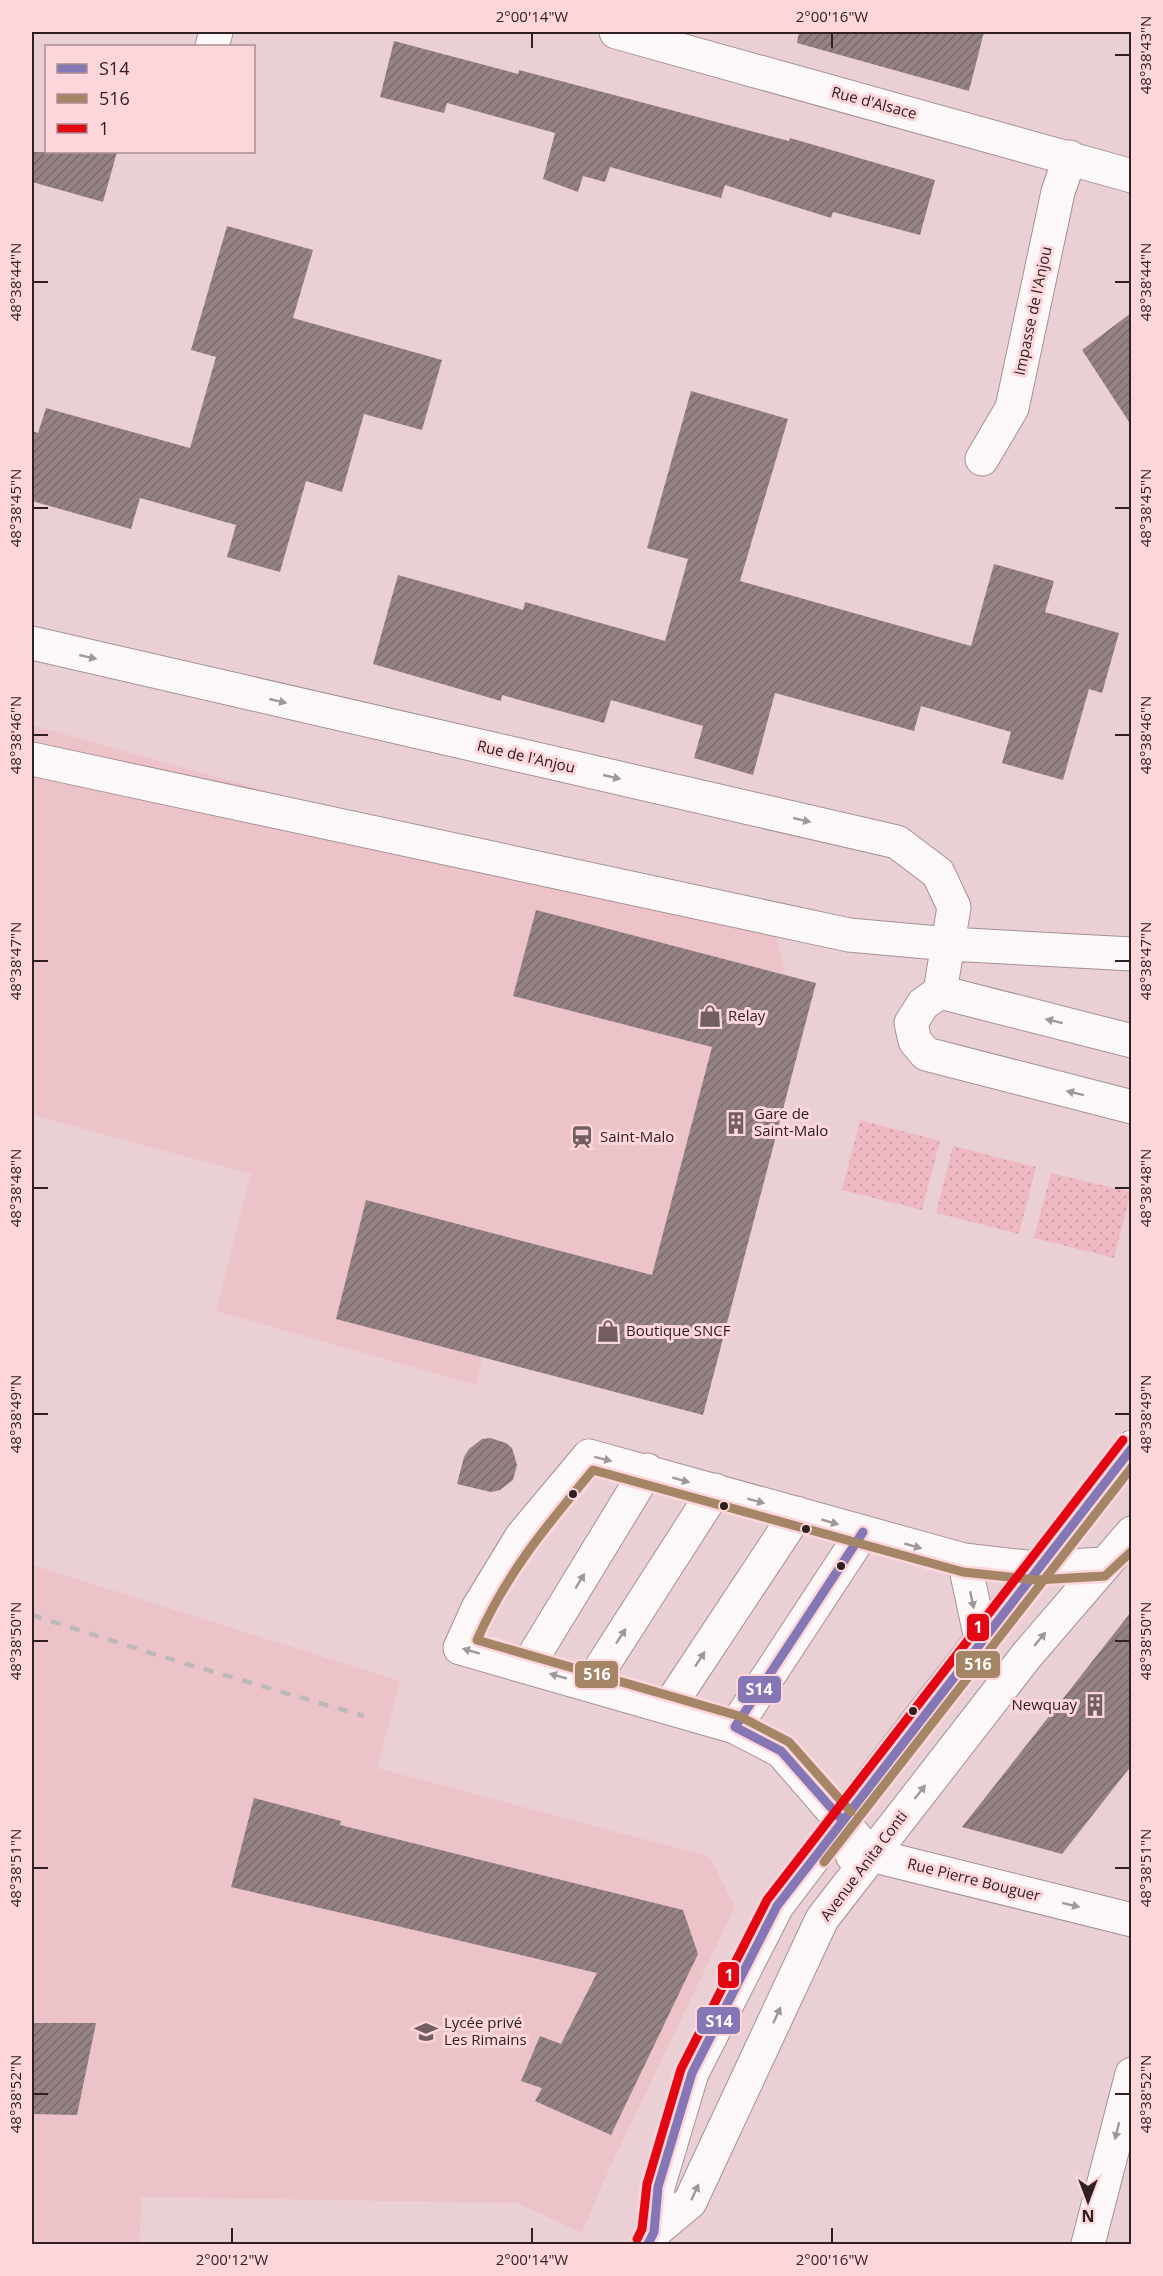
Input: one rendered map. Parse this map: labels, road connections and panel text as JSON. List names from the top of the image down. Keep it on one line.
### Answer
{"streets":{"street":["Rue d'Alsace","Impasse de l'Anjou","Rue de l'Anjou","Avenue Anita Conti","Rue Pierre Bouguer"]},"crossings":[["Rue d'Alsace","Impasse de l'Anjou"],["Avenue Anita Conti","Rue Pierre Bouguer"]],"one_way":["Rue Pierre Bouguer"],"places":{"shop":["Relay","Boutique SNCF"],"building":["Gare de Saint-Malo","Newquay"],"station":["Saint-Malo"],"school or university":["Lycée privé Les Rimains"]},"lines":["transit line 1","transit line S14","transit line 516"],"legend":["S14","516","1"],"north":"bottom","coordinates":["2°00'14\"W","2°00'16\"W","48°38'43\"N","48°38'44\"N","48°38'45\"N","48°38'46\"N","48°38'47\"N","48°38'48\"N","48°38'49\"N","48°38'50\"N","48°38'51\"N","48°38'52\"N","2°00'12\"W"]}
